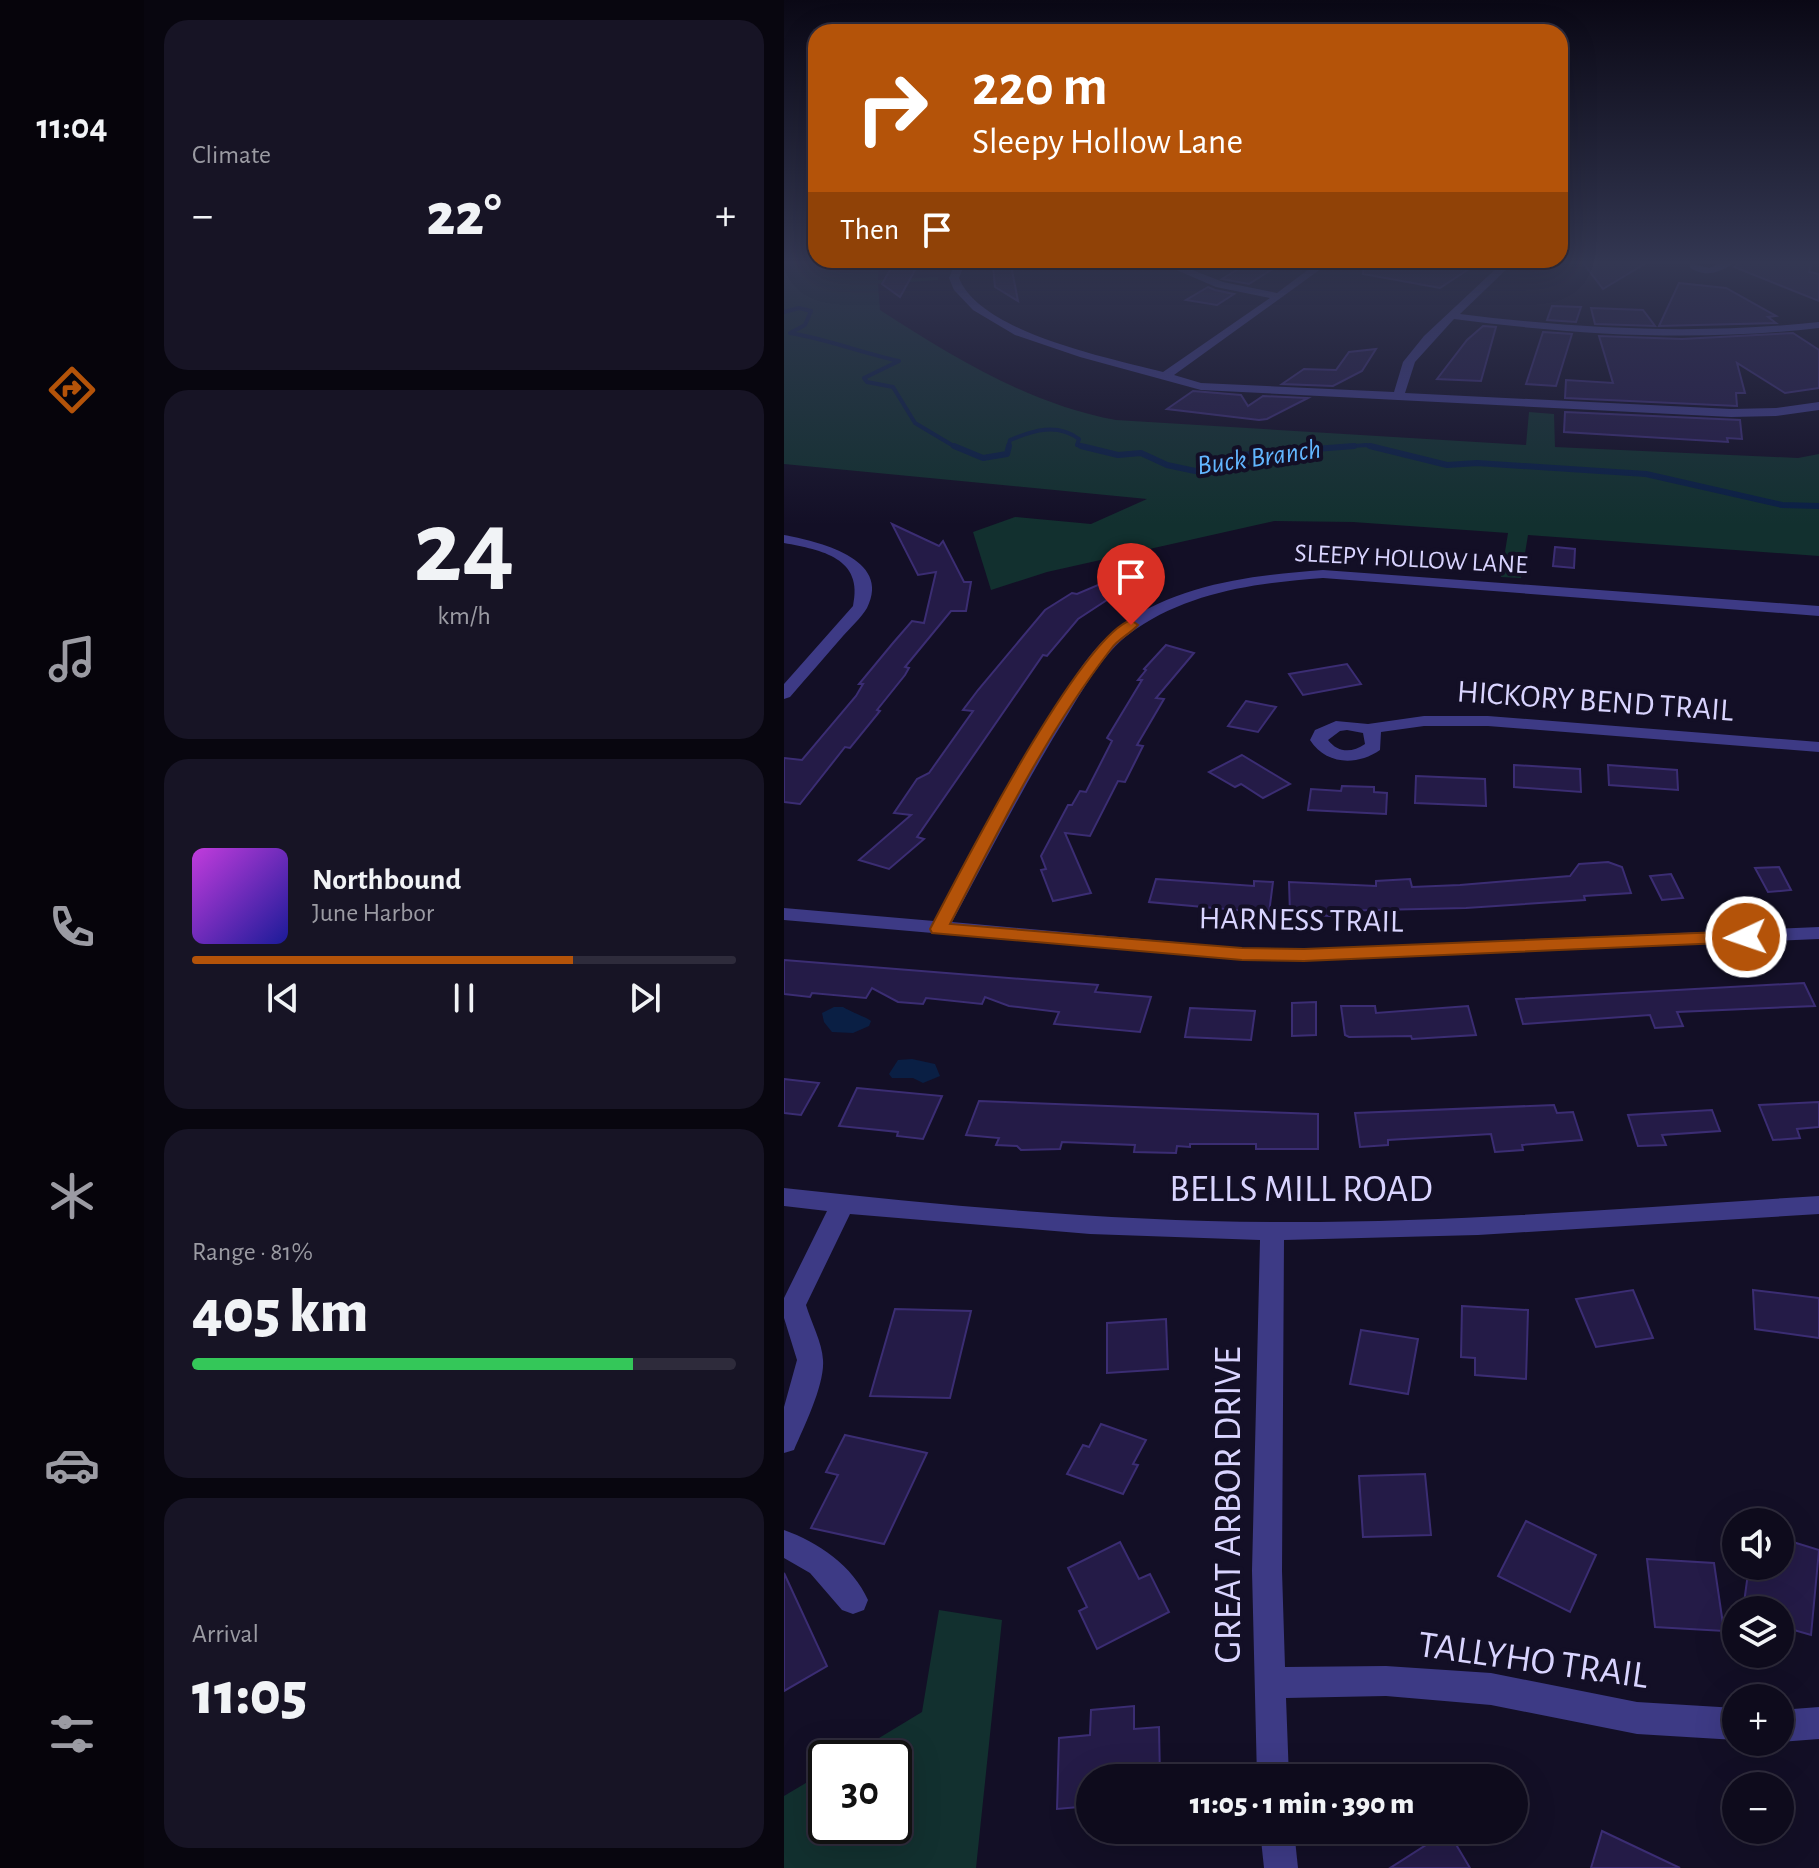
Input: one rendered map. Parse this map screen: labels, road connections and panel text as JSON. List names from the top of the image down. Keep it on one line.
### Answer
{"streets":{"street":["SLEEPY HOLLOW LANE","HICKORY BEND TRAIL","HARNESS TRAIL","BELLS MILL ROAD","GREAT ARBOR DRIVE","TALLYHO TRAIL"]},"crossings":[["SLEEPY HOLLOW LANE","HARNESS TRAIL"],["BELLS MILL ROAD","GREAT ARBOR DRIVE"],["GREAT ARBOR DRIVE","TALLYHO TRAIL"]],"water":["Buck Branch"],"page":{"tabs":"11:04","tile":["Climate",["24","km/h"],["Range · 81%","405 km"],["Arrival","11:05"]],"turn":["220 m","Sleepy Hollow Lane"],"heat":["−","22°","+"],"then":"Then","song":["Northbound","June Harbor"],"map_buttons":["+","−"],"limit":"30","trip":"11:05 · 1 min · 390 m"}}
